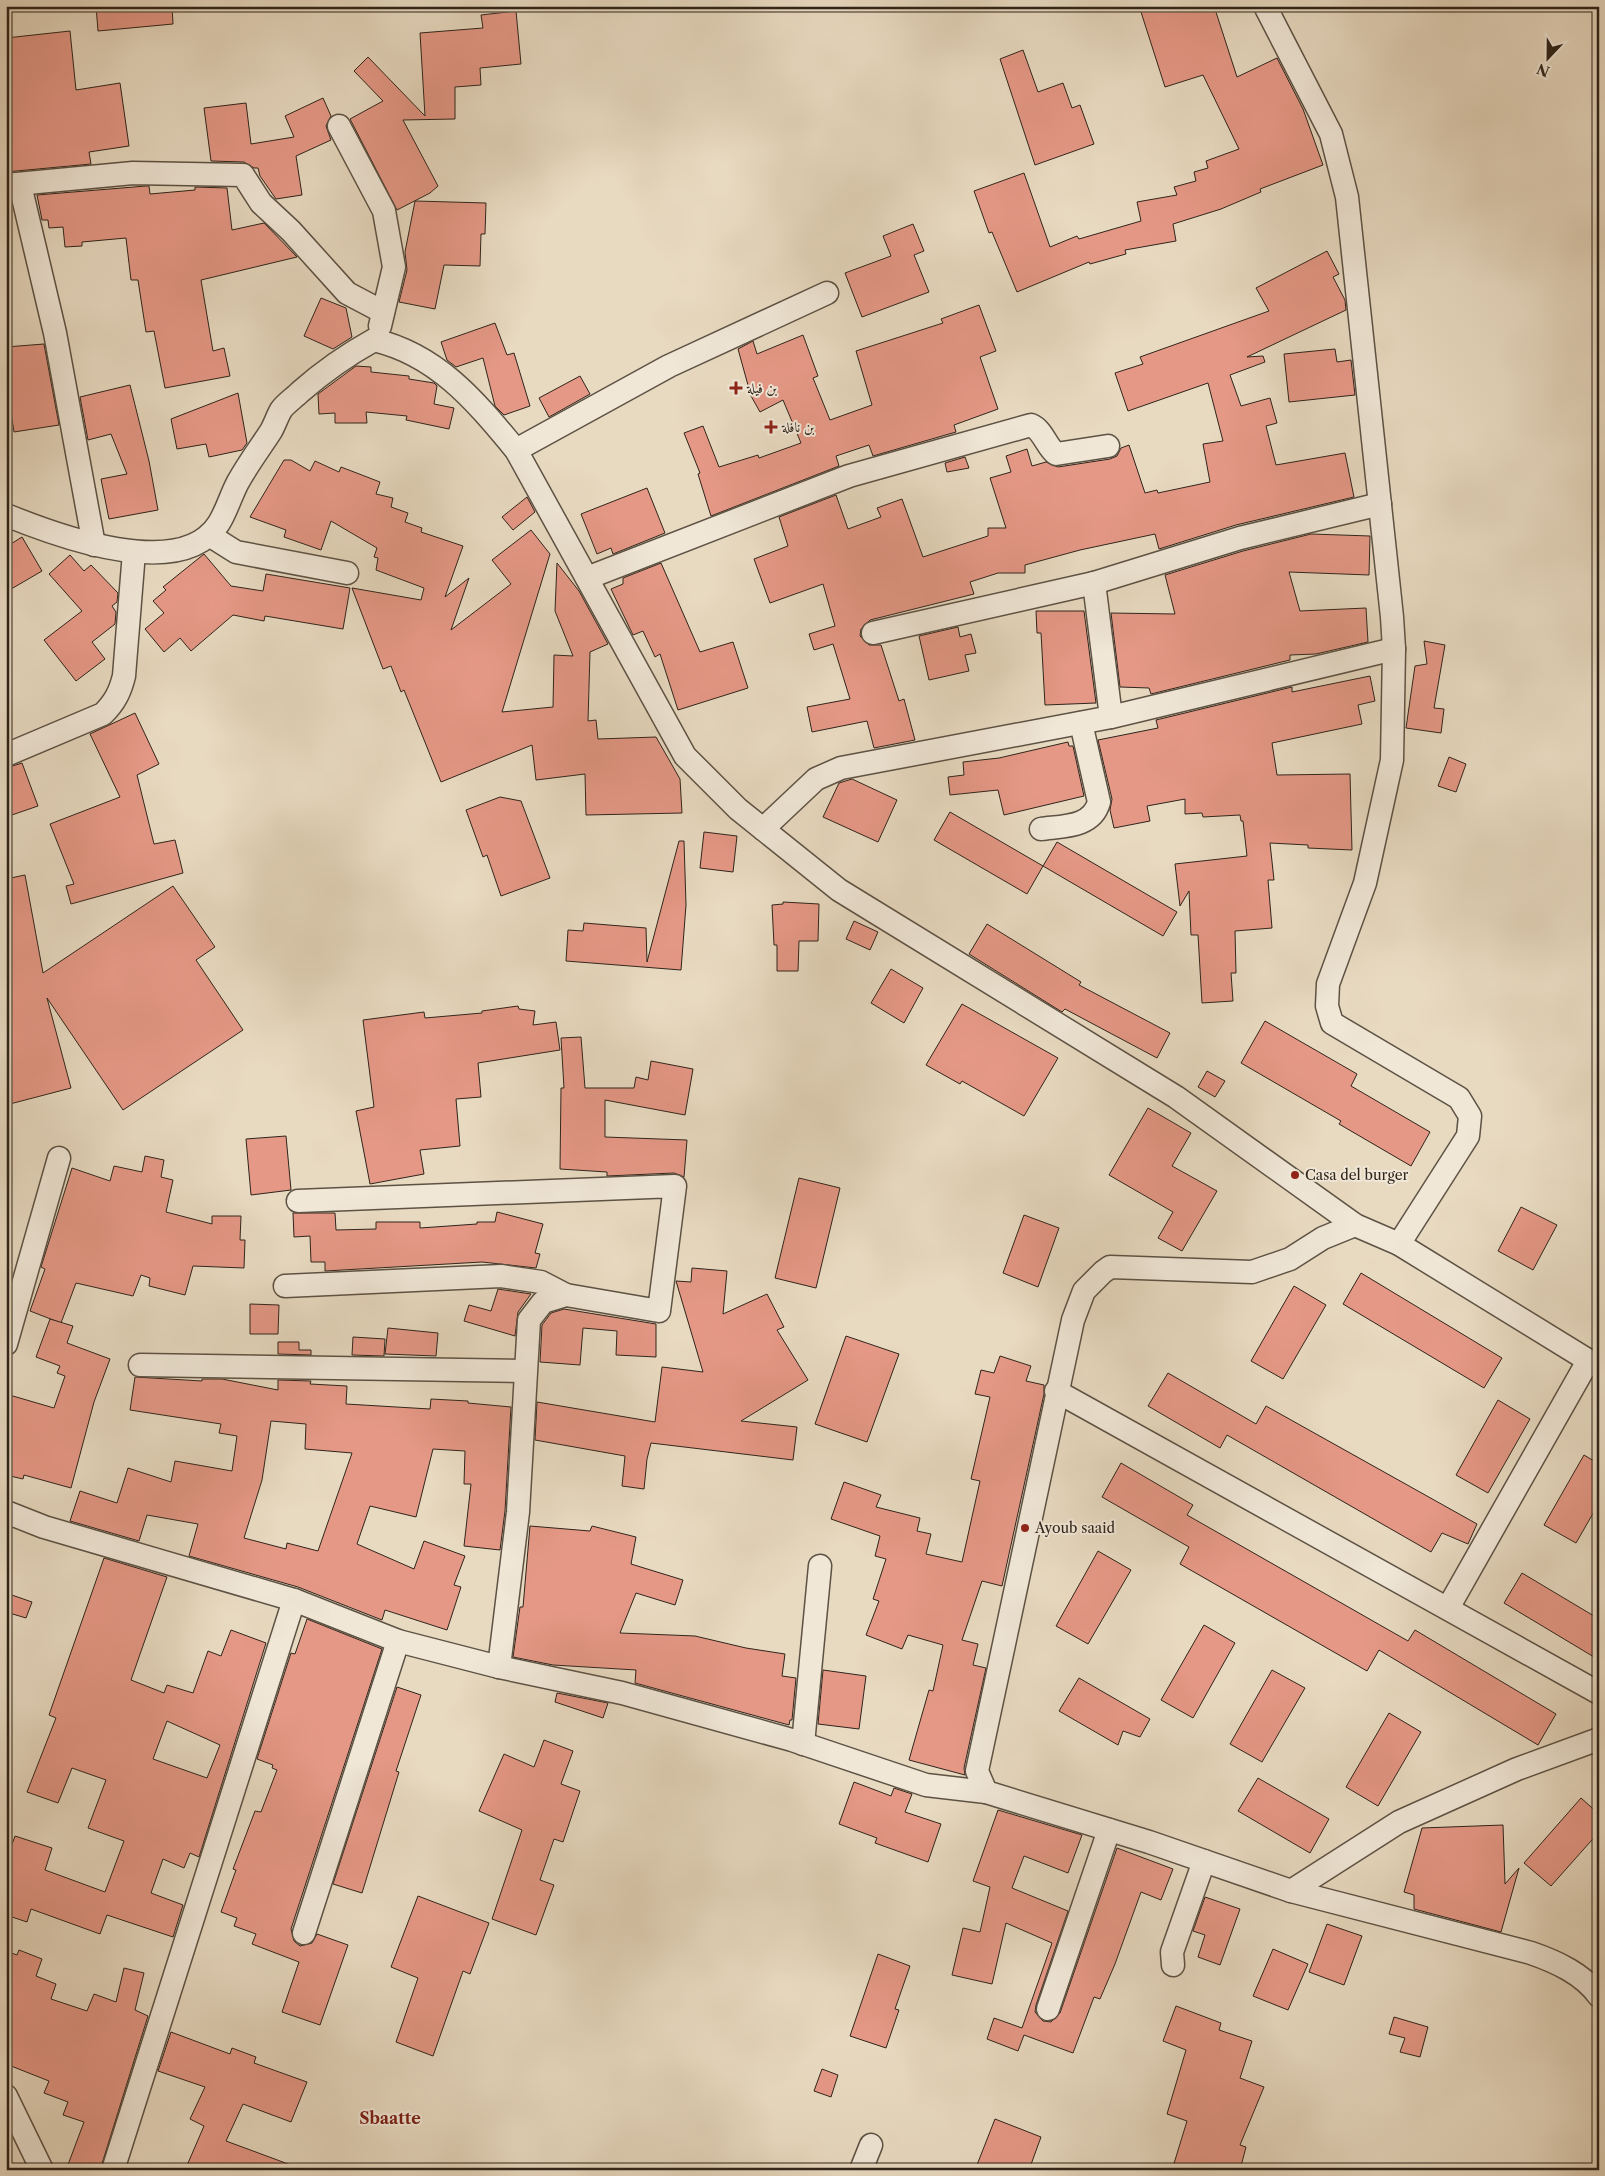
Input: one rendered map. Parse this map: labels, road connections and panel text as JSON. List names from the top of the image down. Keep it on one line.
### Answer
{"districts":["Sbaatte"],"places":{"health":["بن فيلة","بن نافلة"],"other":["Casa del burger","Ayoub saaid"]},"north":"bottom"}
